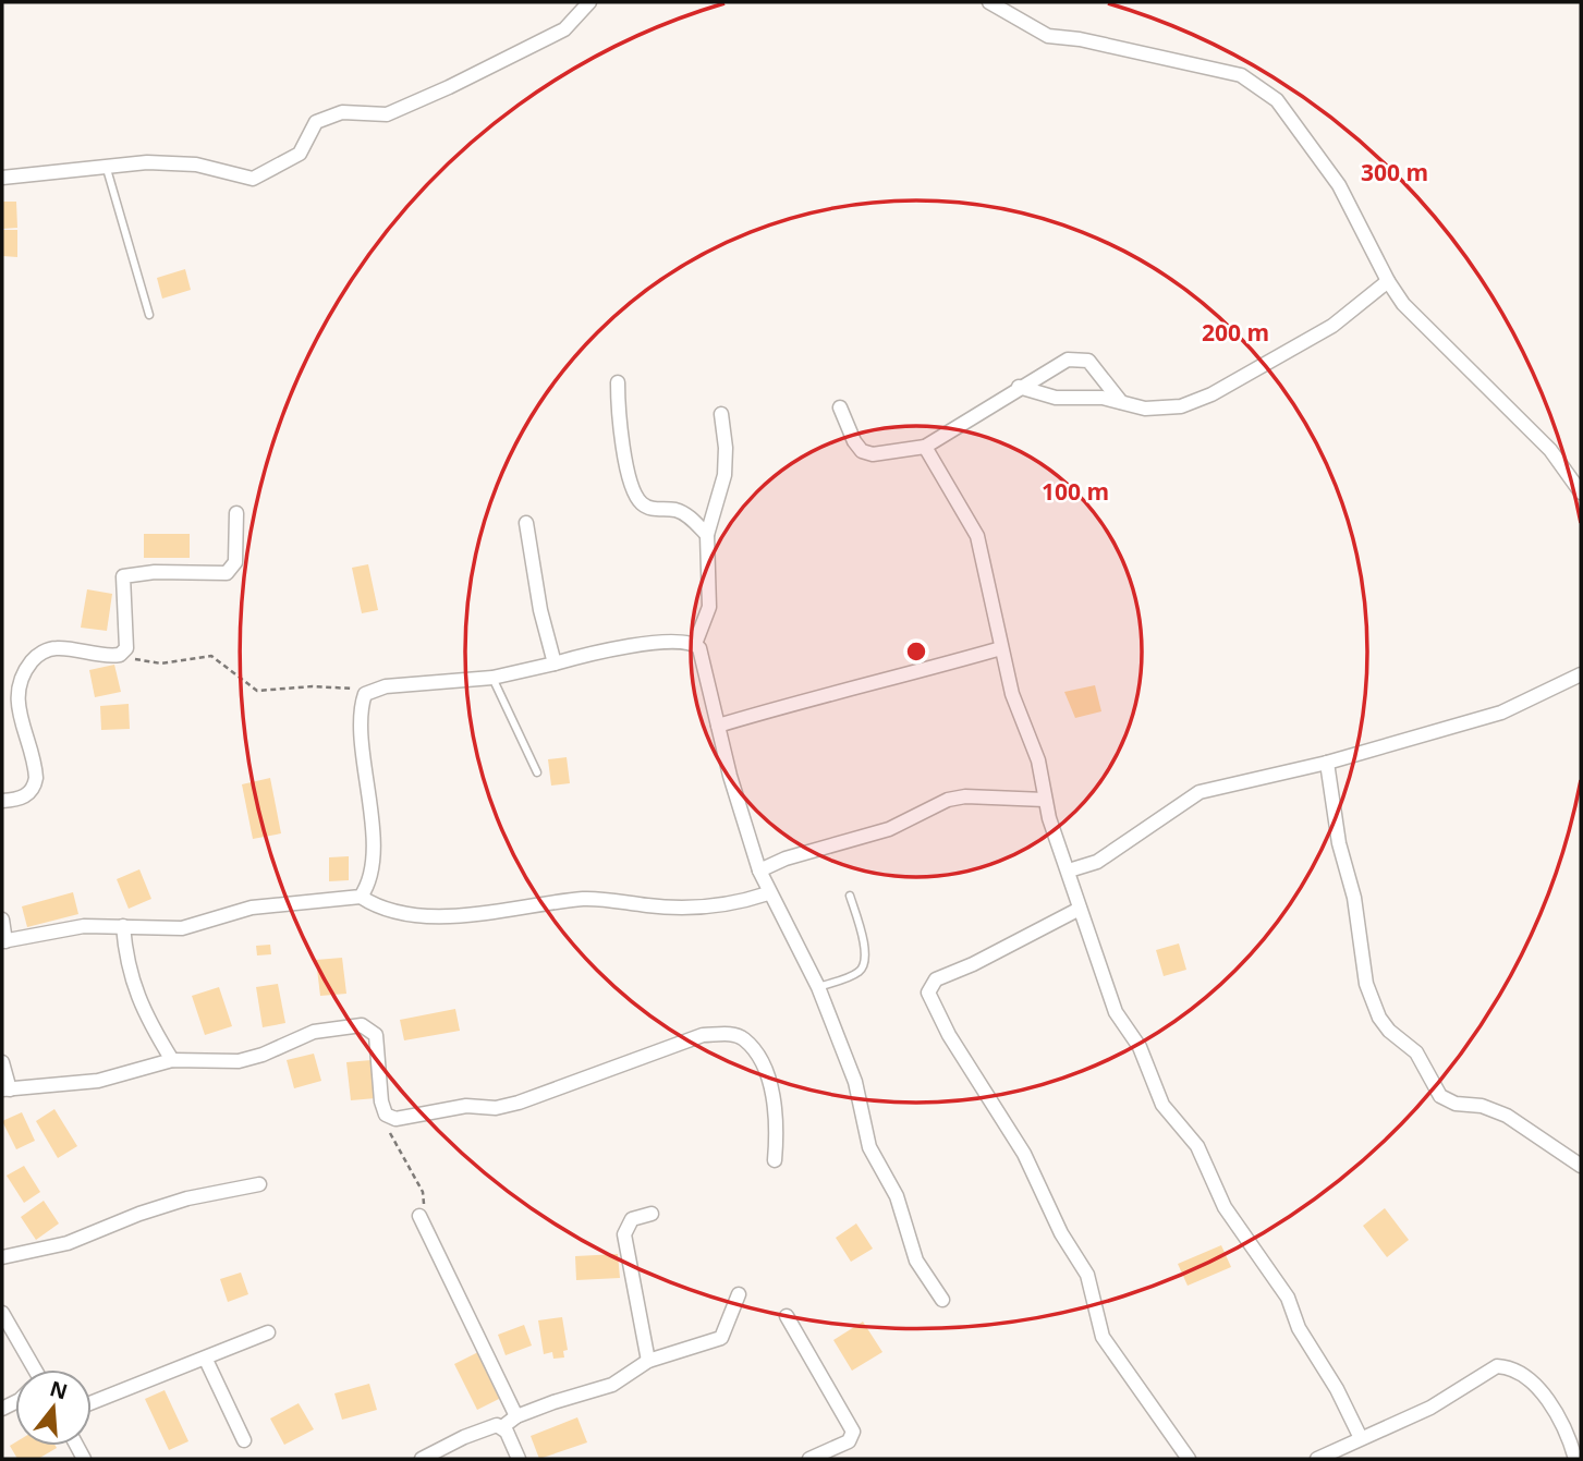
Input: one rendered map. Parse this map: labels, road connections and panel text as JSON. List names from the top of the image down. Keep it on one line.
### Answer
{"north":"top","rings":["300 m","200 m","100 m"]}
